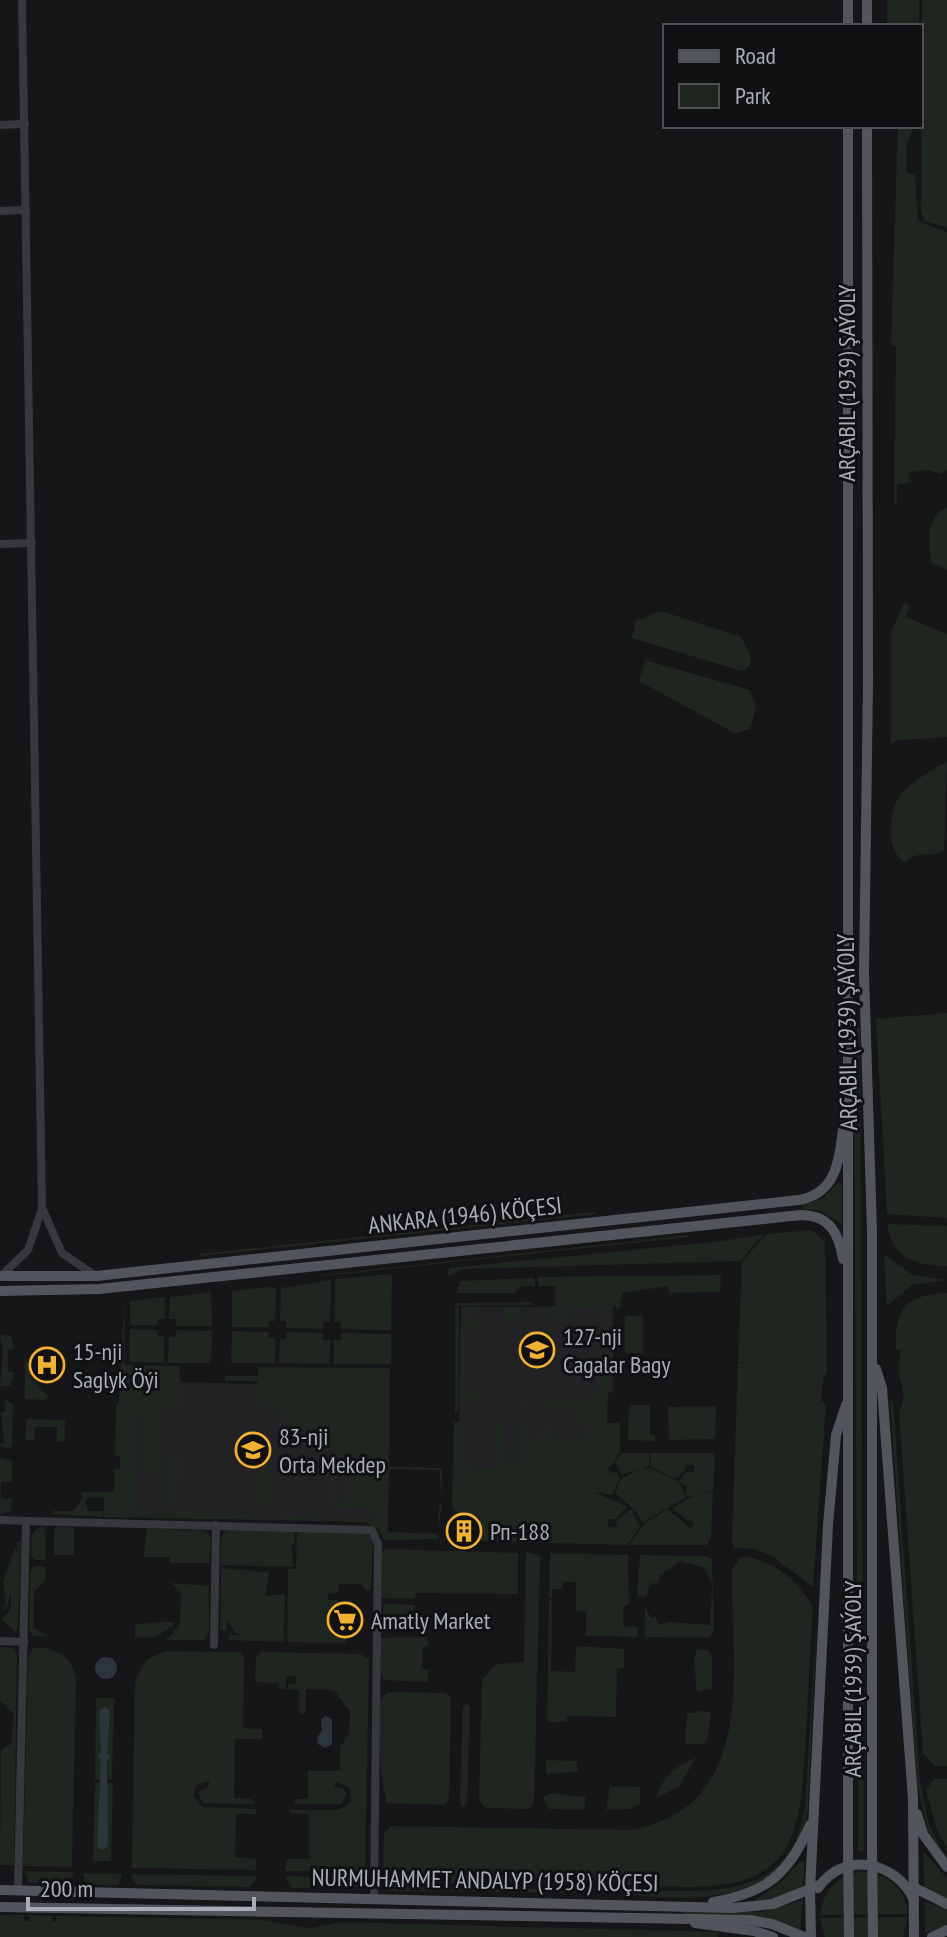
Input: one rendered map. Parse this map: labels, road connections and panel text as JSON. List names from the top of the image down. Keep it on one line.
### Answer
{"streets":{"main road":["ARÇABIL (1939) ŞAÝOLY","ANKARA (1946) KÖÇESI","NURMUHAMMET ANDALYP (1958) KÖÇESI"]},"crossings":[["ARÇABIL (1939) ŞAÝOLY","ANKARA (1946) KÖÇESI"]],"places":{"school or university":["127-nji Cagalar Bagy","83-nji Orta Mekdep"],"hospital":["15-nji Saglyk Öýi"],"building":["Рп-188"],"supermarket":["Amatly Market"]},"legend":["Road","Park"],"scale_bar":"200 m"}
